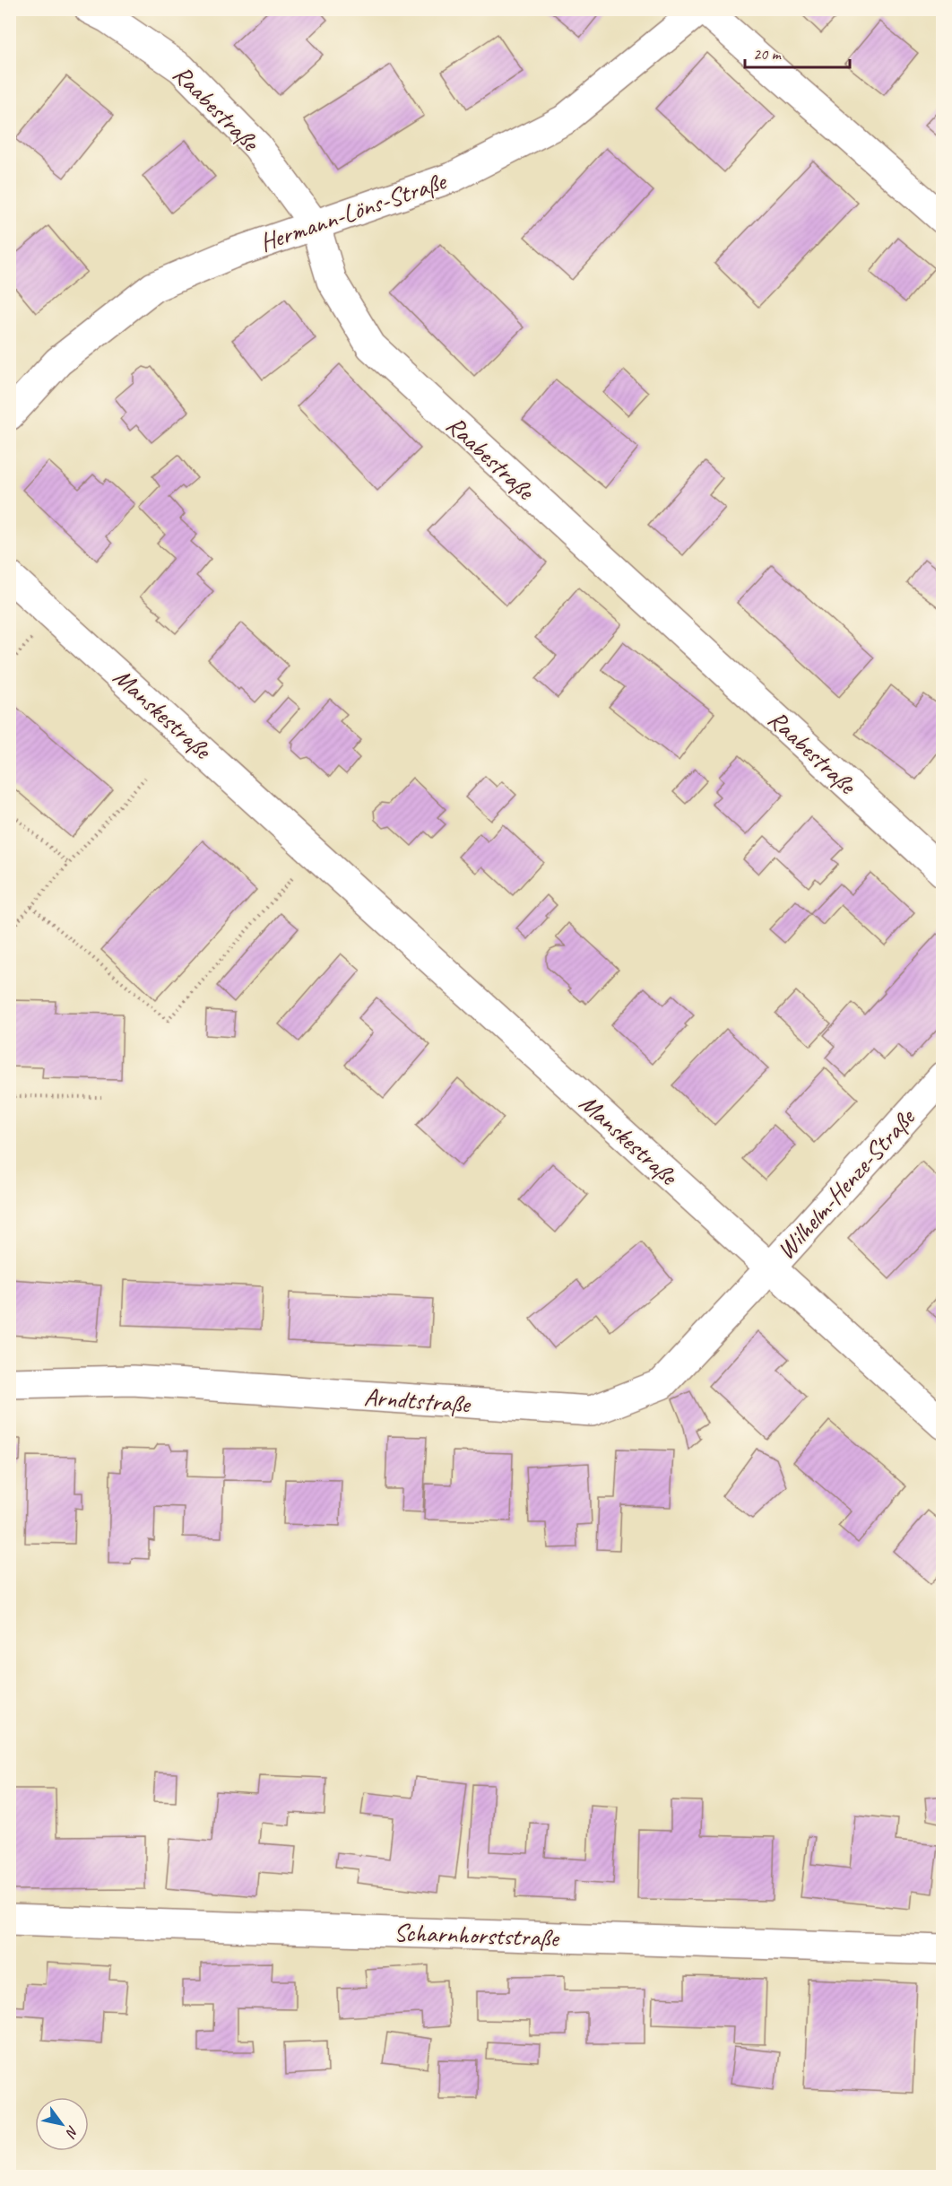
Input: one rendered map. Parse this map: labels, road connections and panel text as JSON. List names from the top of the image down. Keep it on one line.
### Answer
{"streets":{"street":["Raabestraße","Hermann-Löns-Straße","Manskestraße","Wilhelm-Henze-Straße","Arndtstraße","Scharnhorststraße"]},"crossings":[["Raabestraße","Hermann-Löns-Straße"],["Manskestraße","Wilhelm-Henze-Straße"],["Manskestraße","Arndtstraße"],["Wilhelm-Henze-Straße","Arndtstraße"]],"scale_bar":"20 m","north":"bottom right"}
